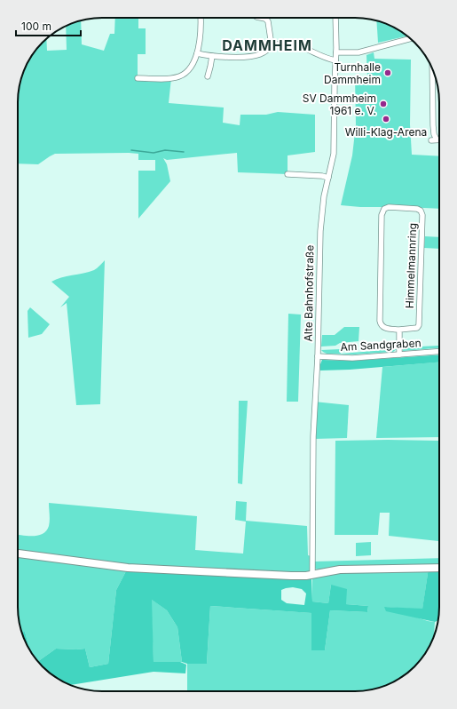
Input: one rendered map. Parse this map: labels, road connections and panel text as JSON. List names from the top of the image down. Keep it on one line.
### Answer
{"streets":{"street":["Himmelmannring","Alte Bahnhofstraße","Am Sandgraben"]},"crossings":[["Alte Bahnhofstraße","Am Sandgraben"]],"districts":["DAMMHEIM"],"places":["Turnhalle Dammheim","SV Dammheim 1961 e. V.","Willi-Klag-Arena"],"scale_bar":"100 m"}
